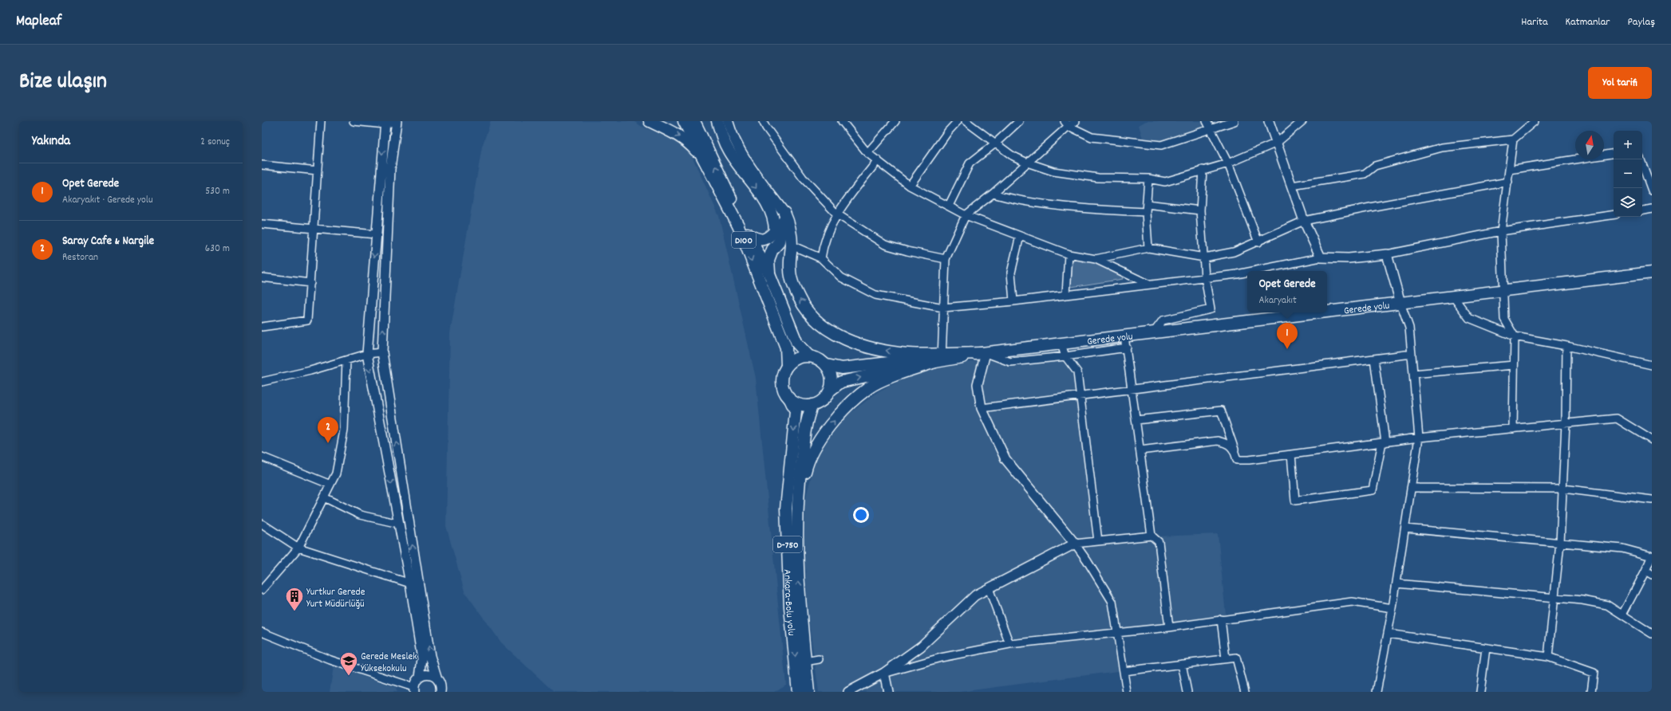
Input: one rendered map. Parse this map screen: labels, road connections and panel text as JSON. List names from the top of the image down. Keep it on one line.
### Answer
{"streets":{"main road":["D100","Gerede yolu","D-750","Ankara-Bolu yolu"]},"crossings":[["D100","Gerede yolu"],["D100","Ankara-Bolu yolu"]],"places":{"building":["Yurtkur Gerede Yurt Müdürlüğü"],"school or university":["Gerede Meslek Yüksekokulu"]},"north":"top","page":{"header":"Mapleaf","nav":["Harita","Katmanlar","Paylaş"],"title":"Bize ulaşın","buttons":"Yol tarifi","heading":["Yakında","2 sonuç"],"map_buttons":["+","−"],"list":[{"mark":"1","name":"Opet Gerede","note":"Akaryakıt · Gerede yolu","value":"530 m"},{"mark":"2","name":"Saray Cafe & Nargile","note":"Restoran","value":"630 m"}],"popup":["Opet Gerede","Akaryakıt"],"pins":["1","2"]}}
